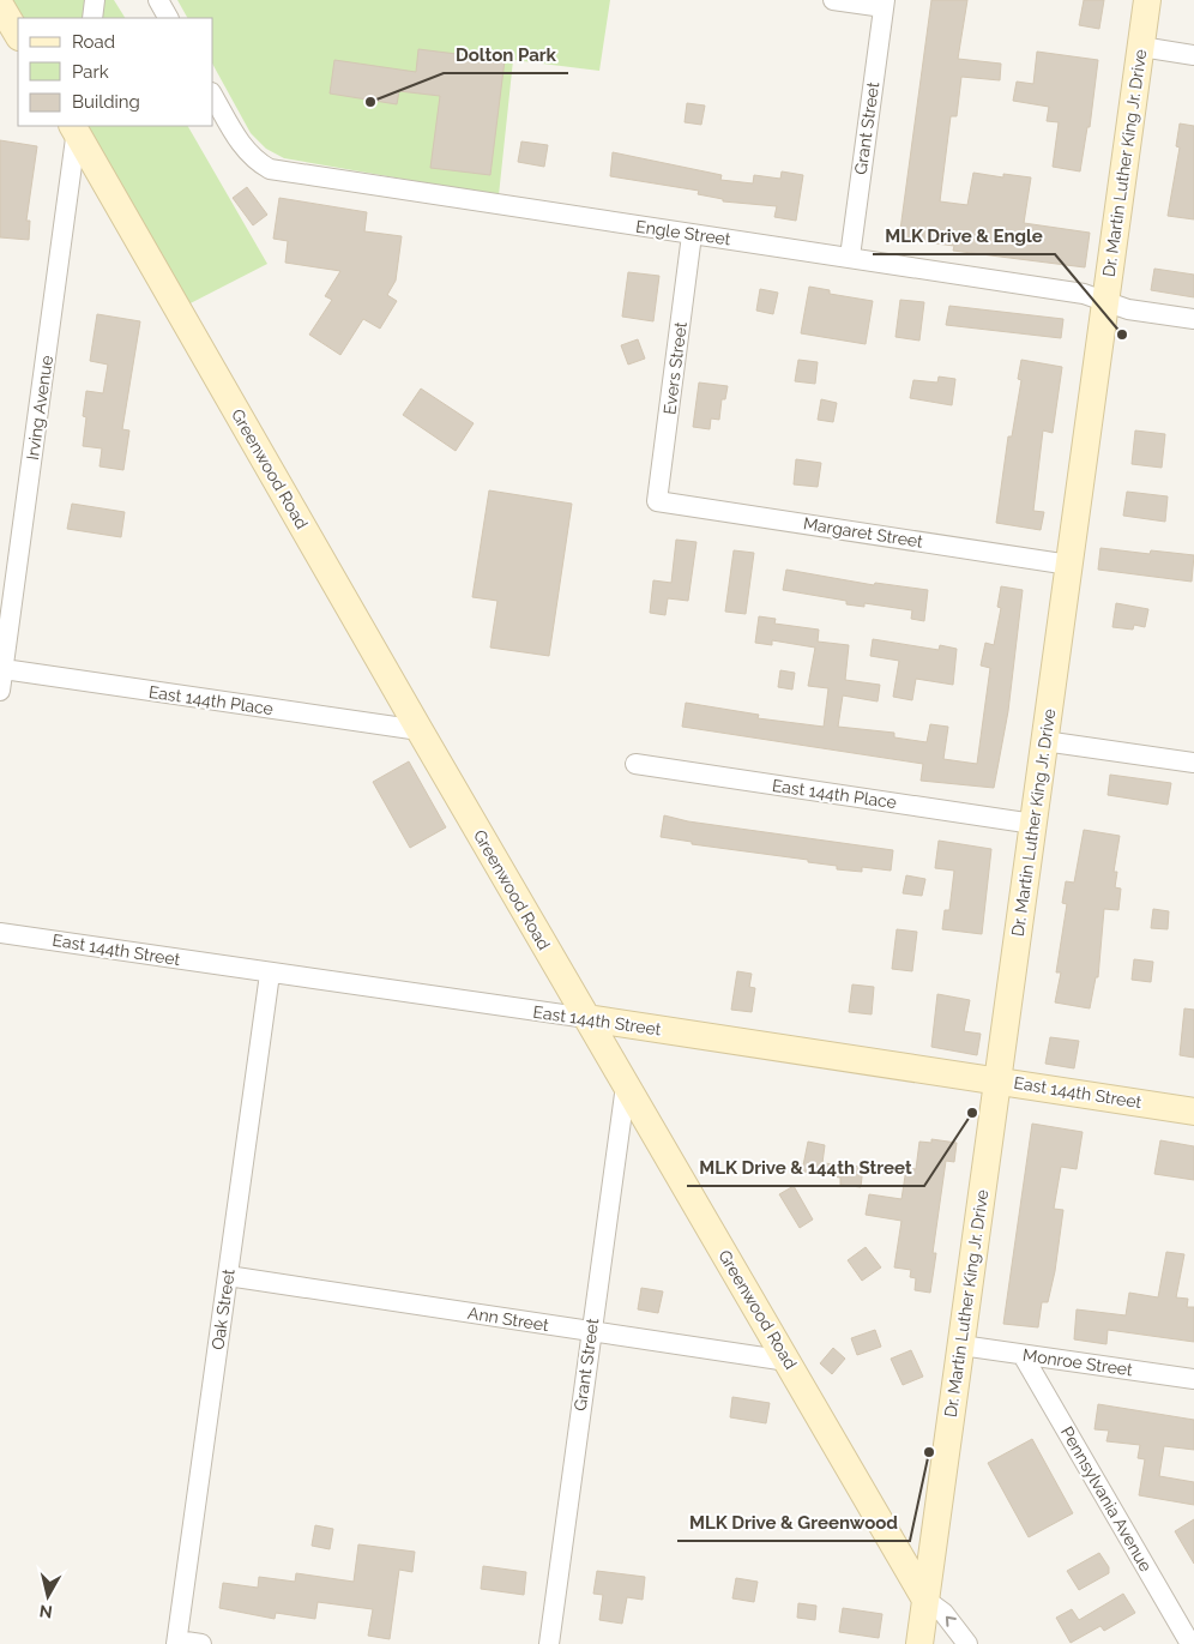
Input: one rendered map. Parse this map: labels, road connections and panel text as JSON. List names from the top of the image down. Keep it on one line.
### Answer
{"streets":{"street":["Grant Street","Dr. Martin Luther King Jr. Drive","Engle Street","Evers Street","Irving Avenue","Greenwood Road","Margaret Street","East 144th Place","East 144th Street","Oak Street","Ann Street","Monroe Street","Pennsylvania Avenue"]},"crossings":[["Grant Street","Engle Street"],["Grant Street","Greenwood Road"],["Grant Street","Ann Street"],["Dr. Martin Luther King Jr. Drive","Engle Street"],["Dr. Martin Luther King Jr. Drive","Greenwood Road"],["Dr. Martin Luther King Jr. Drive","Margaret Street"],["Dr. Martin Luther King Jr. Drive","East 144th Place"],["Dr. Martin Luther King Jr. Drive","East 144th Street"],["Dr. Martin Luther King Jr. Drive","Monroe Street"],["Engle Street","Evers Street"],["Evers Street","Margaret Street"],["Irving Avenue","Greenwood Road"],["Irving Avenue","East 144th Place"],["Greenwood Road","East 144th Place"],["Greenwood Road","East 144th Street"],["Greenwood Road","Ann Street"],["East 144th Street","Oak Street"],["Oak Street","Ann Street"],["Monroe Street","Pennsylvania Avenue"]],"places":["Dolton Park","MLK Drive & Engle","MLK Drive & 144th Street","MLK Drive & Greenwood"],"legend":["Road","Park","Building"],"north":"bottom"}
